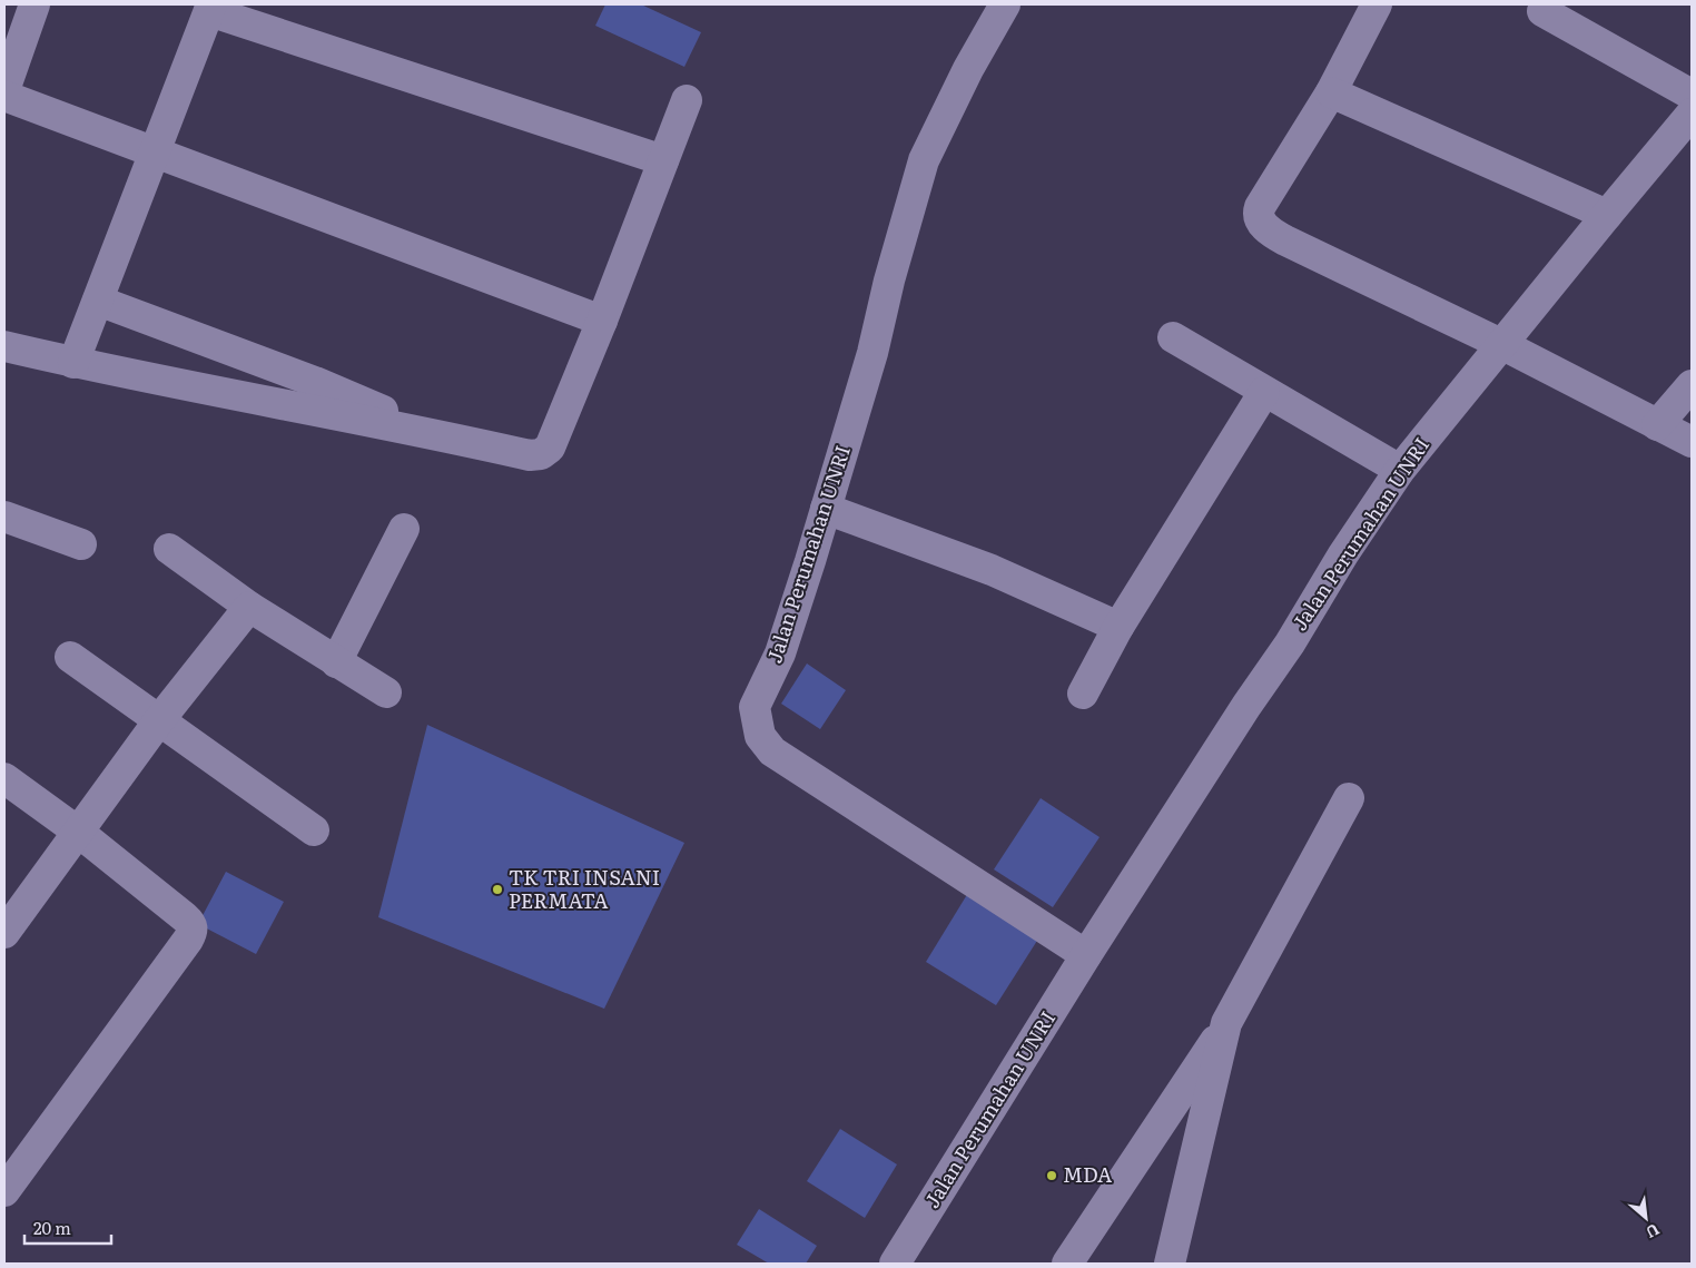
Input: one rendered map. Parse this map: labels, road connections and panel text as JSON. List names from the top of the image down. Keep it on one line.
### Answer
{"streets":{"street":["Jalan Perumahan UNRI"]},"places":["TK TRI INSANI PERMATA","MDA"],"scale_bar":"20 m","north":"bottom right"}
